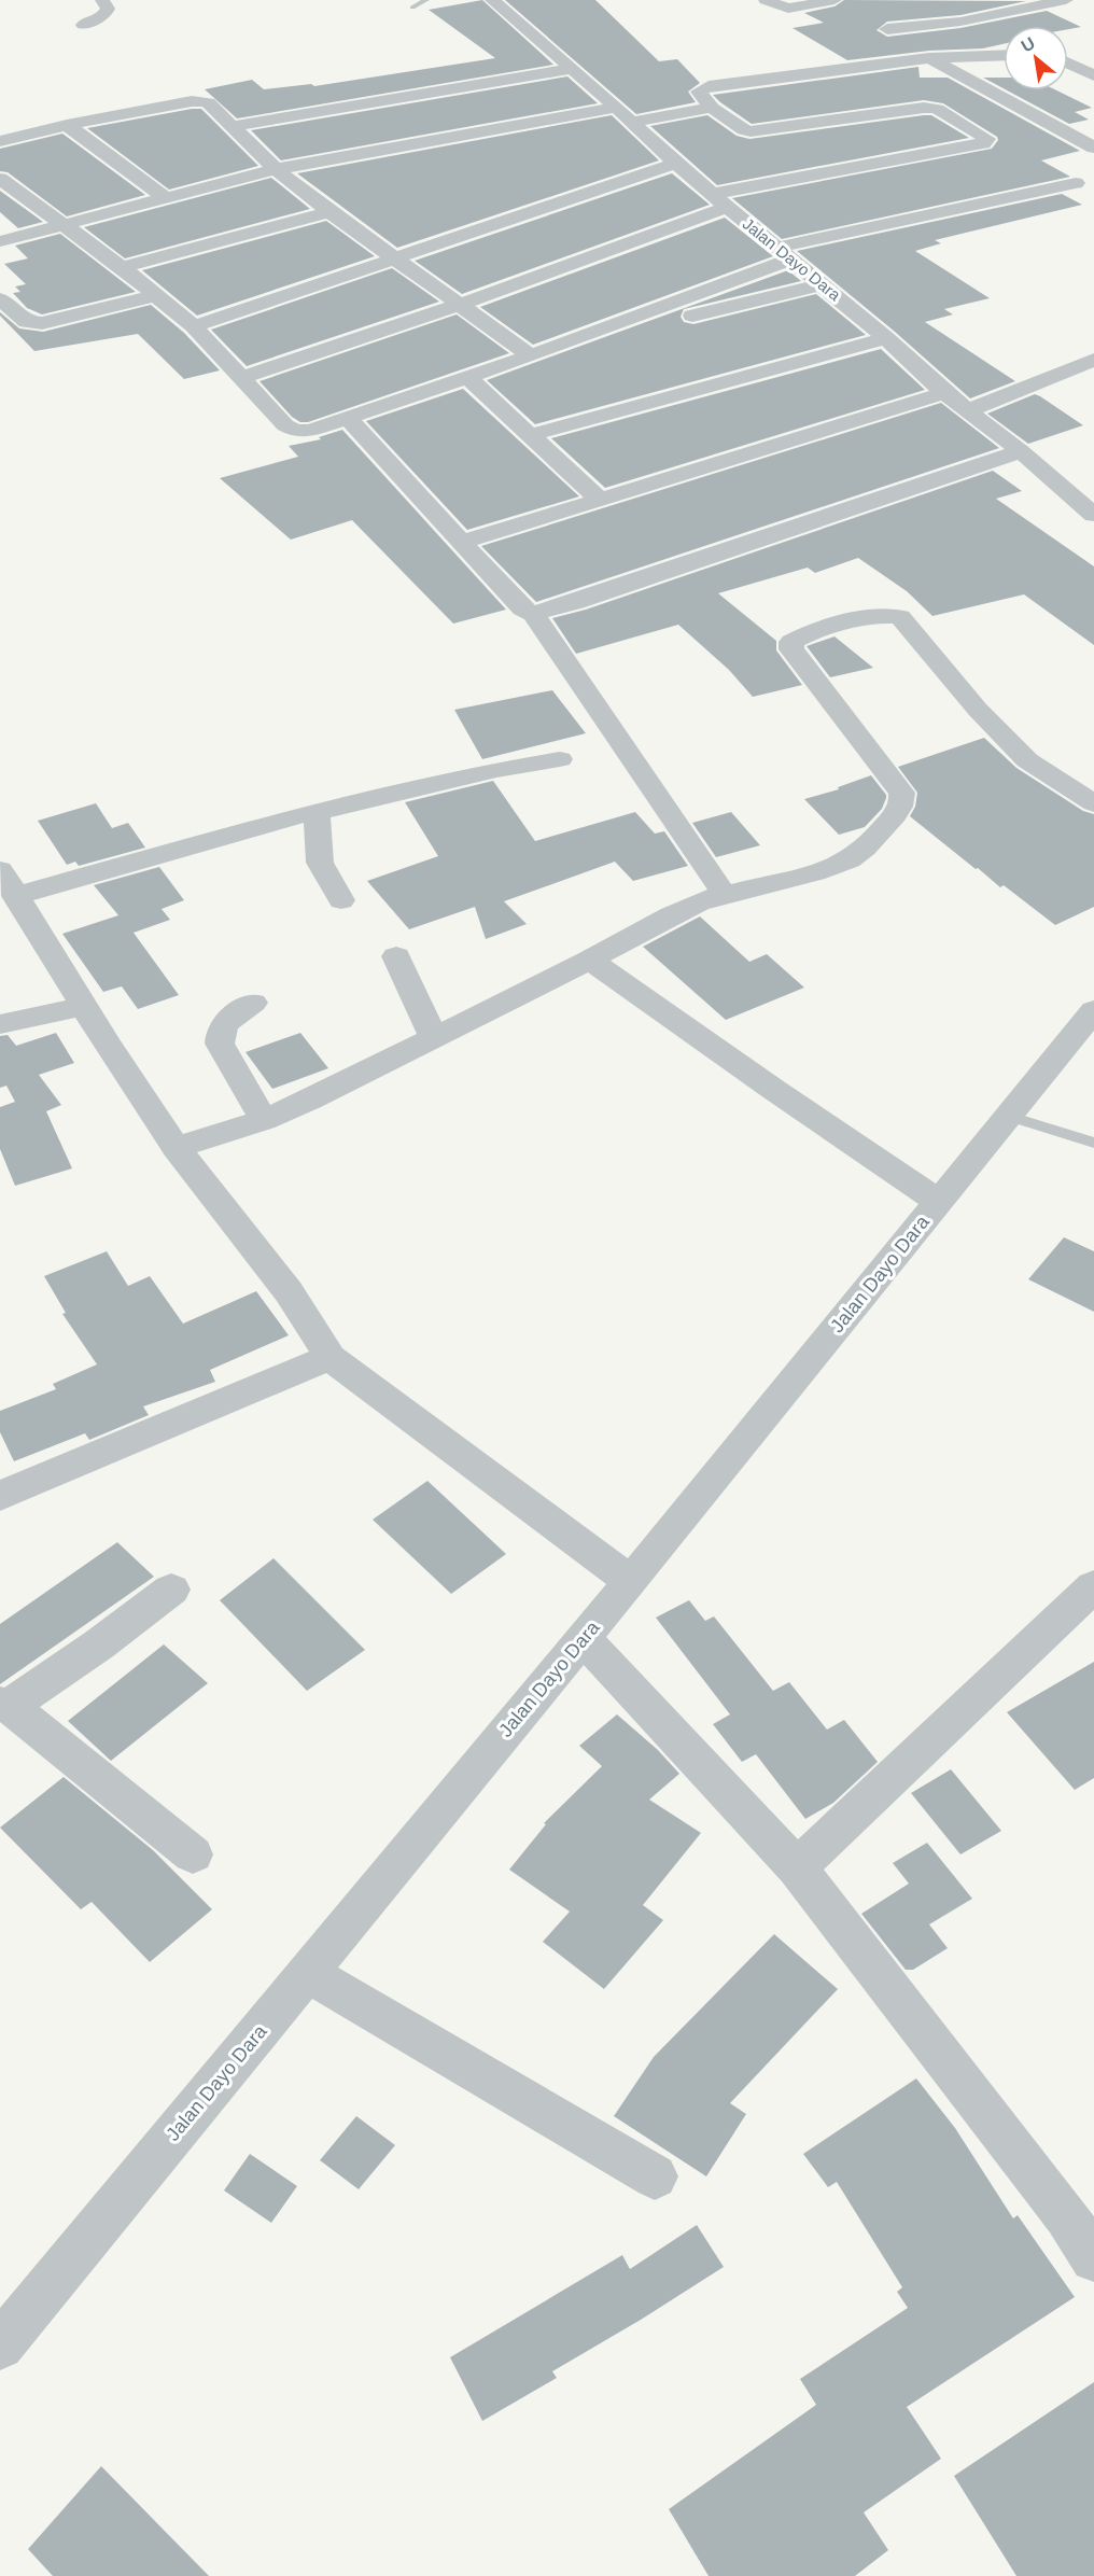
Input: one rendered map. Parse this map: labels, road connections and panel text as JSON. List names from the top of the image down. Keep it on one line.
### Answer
{"streets":{"street":["Jalan Dayo Dara"]},"north":"top left"}
